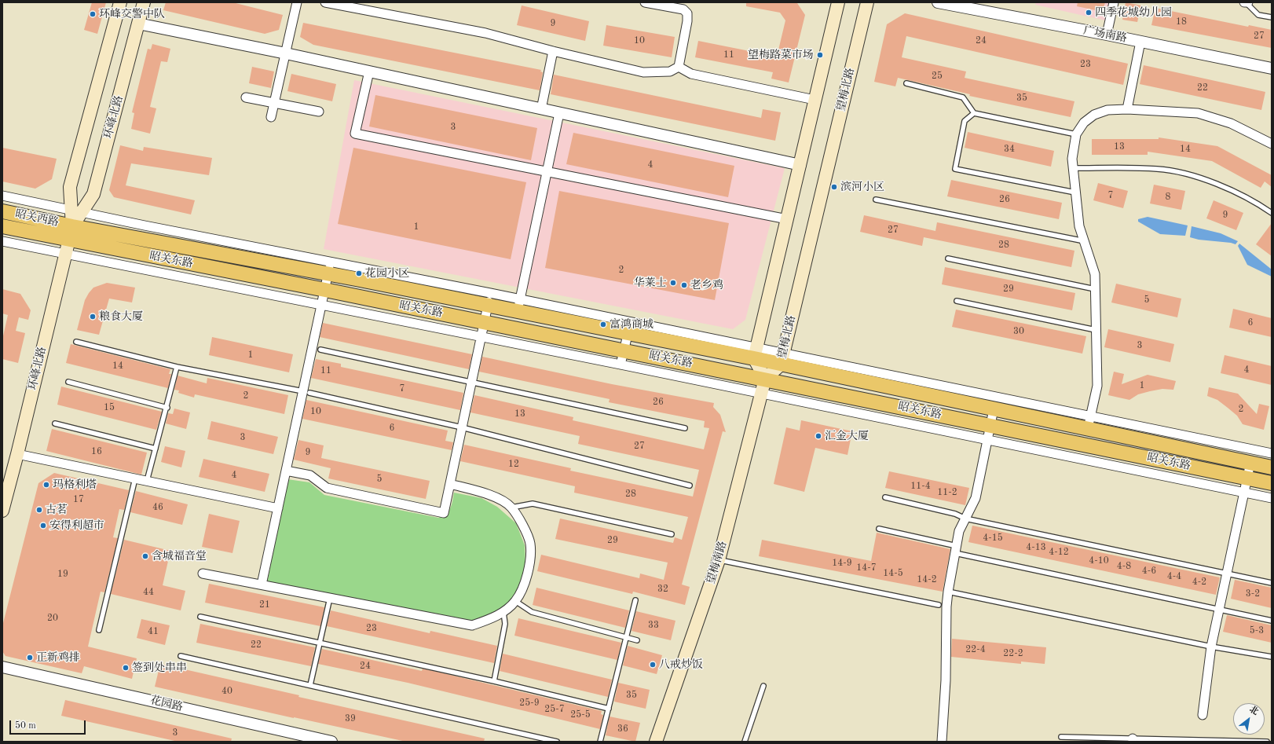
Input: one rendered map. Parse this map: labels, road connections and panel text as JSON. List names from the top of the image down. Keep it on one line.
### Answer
{"streets":{"main road":["望梅北路","环峰北路","昭关西路","昭关东路","望梅南路"],"street":["广场南路","花园路"]},"crossings":[["望梅北路","昭关东路"],["望梅北路","望梅南路"],["环峰北路","昭关西路"],["环峰北路","昭关东路"],["昭关西路","昭关东路"],["昭关东路","望梅南路"]],"places":["四季花城幼儿园","环峰交警中队","望梅路菜市场","滨河小区","花园小区","华莱士","老乡鸡","粮食大厦","富鸿商城","汇金大厦","玛格利塔","古茗","安得利超市","含城福音堂","正新鸡排","八戒炒饭","签到处串串"],"house_numbers":["18","9","27","10","24","11","23","25","22","35","3","13","34","14","4","7","8","26","9","1","27","28","2","29","5","6","30","3","1","14","4","11","1","7","2","26","15","2","10","13","6","3","27","16","9","12","4","5","11-4","11-2","28","17","46","4-15","29","4-13","4-12","4-10","14-9","4-8","14-7","4-6","14-5","19","4-4","14-2","4-2","32","44","3-2","21","20","33","23","5-3","41","22","22-4","22-2","24","40","35","25-9","25-7","25-5","39","36","3"],"scale_bar":"50 m","north":"top right"}
